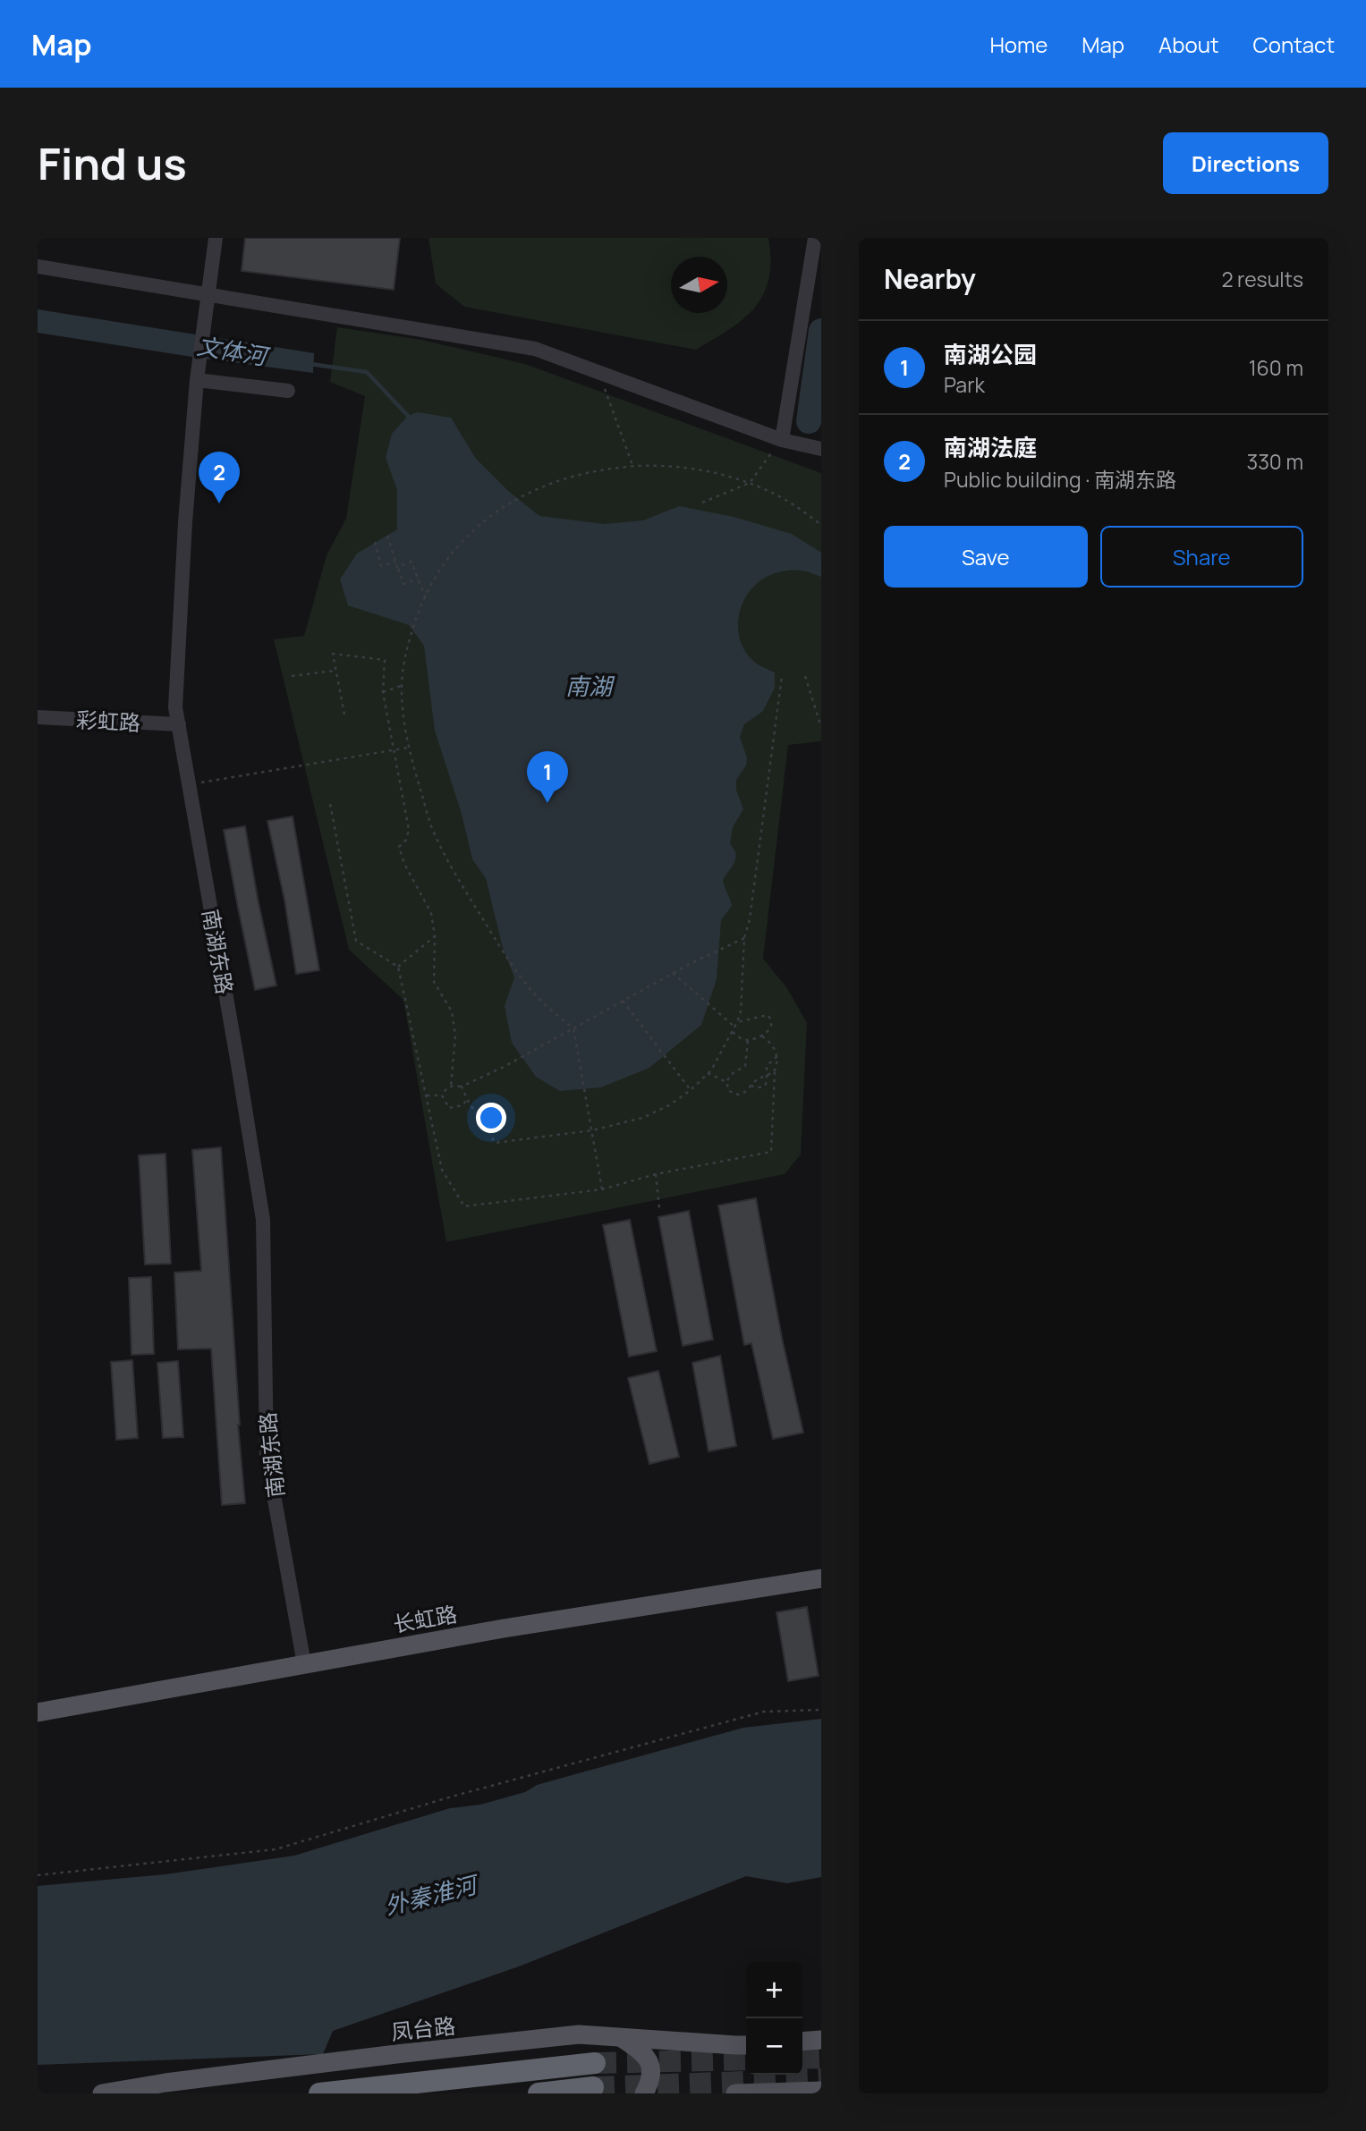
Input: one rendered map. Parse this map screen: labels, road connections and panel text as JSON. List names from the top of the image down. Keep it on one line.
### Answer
{"streets":{"main road":["长虹路","凤台路"],"street":["彩虹路","南湖东路"]},"crossings":[["彩虹路","南湖东路"],["南湖东路","长虹路"]],"water":["文体河","南湖","外秦淮河"],"north":"right","page":{"header":"Map","nav":["Home","Map","About","Contact"],"buttons":["Directions",["Save","Share"]],"title":"Find us","heading":["Nearby","2 results"],"list":[{"mark":"1","name":"南湖公园","note":"Park","value":"160 m"},{"mark":"2","name":"南湖法庭","note":"Public building · 南湖东路","value":"330 m"}],"pins":["2","1"],"map_buttons":["+","−"]}}
